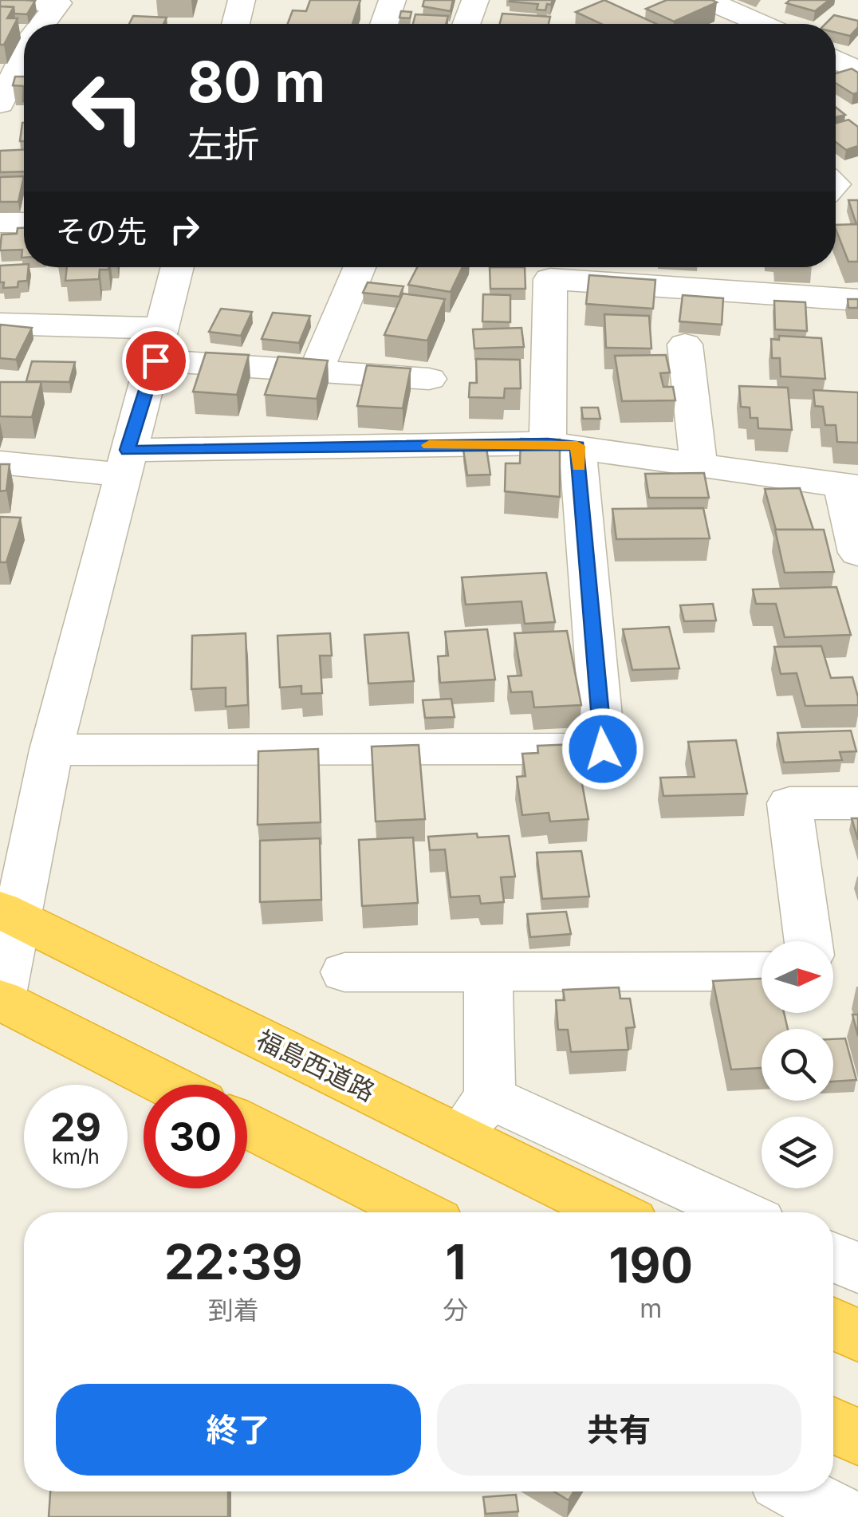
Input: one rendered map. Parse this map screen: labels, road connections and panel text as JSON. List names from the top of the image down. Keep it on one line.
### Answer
{"streets":{"highway":["福島西道路"]},"north":"right","page":{"turn":["80 m","左折"],"then":"その先","speed":"29 km/h","limit":"30","eta":["22:39","到着","1","分","190","m"],"buttons":["終了","共有"]}}
